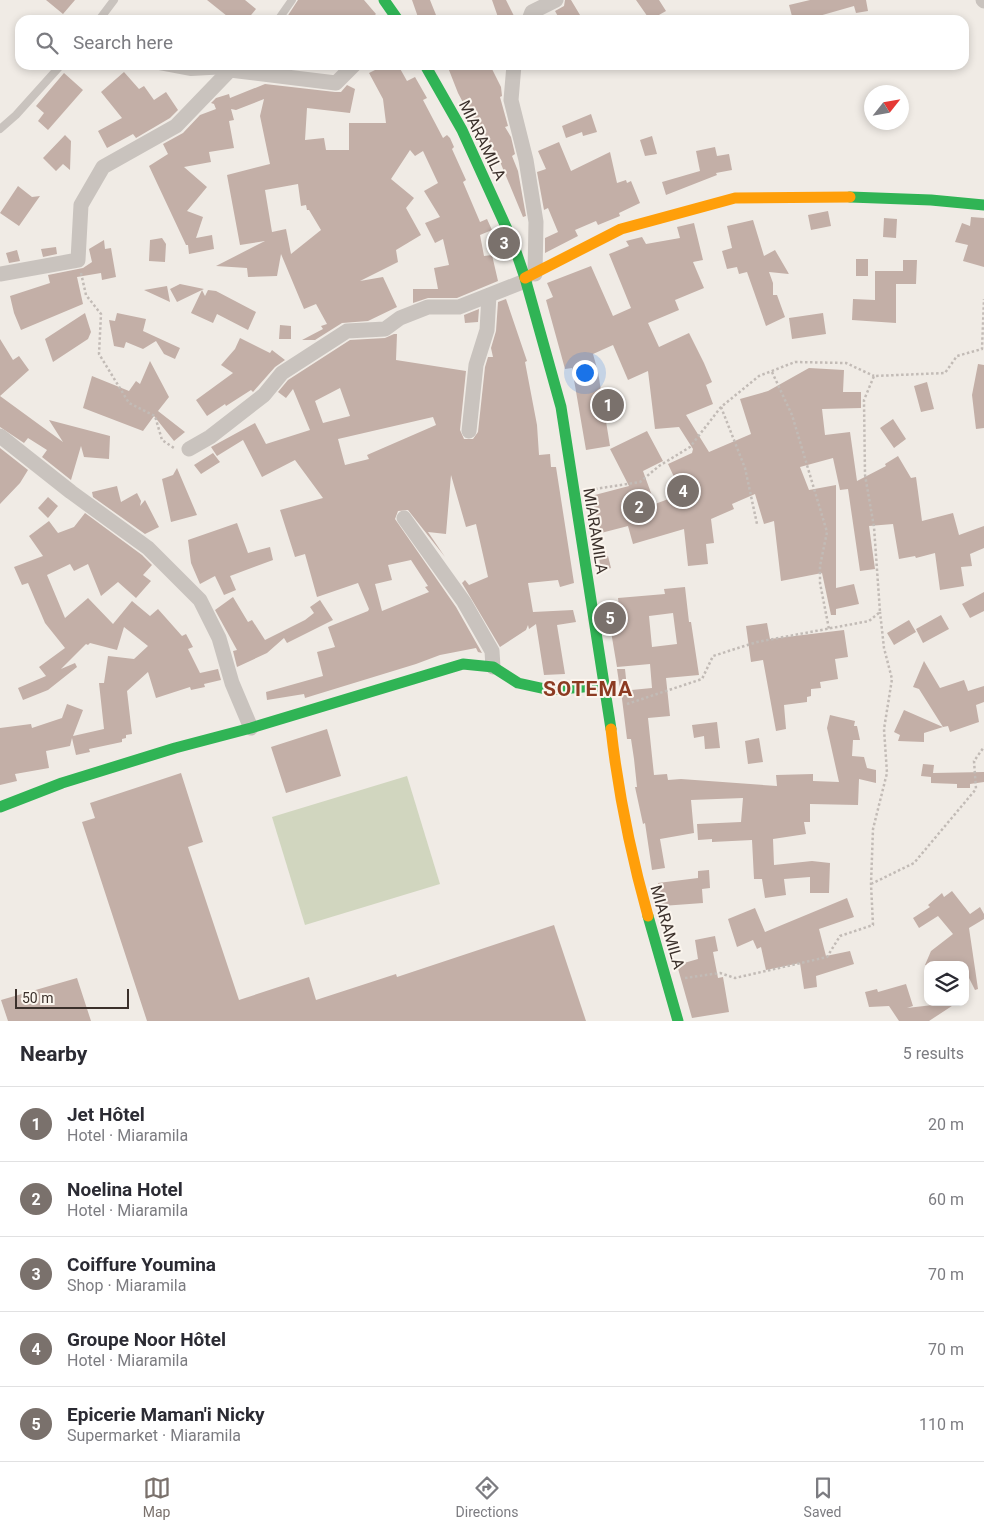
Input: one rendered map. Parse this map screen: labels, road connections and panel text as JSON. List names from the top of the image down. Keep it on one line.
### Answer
{"streets":{"street":["MIARAMILA"]},"districts":["SOTEMA"],"scale_bar":"50 m","north":"top right","page":{"search":"Search here","pins":["3","1","4","2","5"],"scale":"50 m","heading":["Nearby","5 results"],"list":[{"mark":"1","name":"Jet Hôtel","note":"Hotel · Miaramila","value":"20 m"},{"mark":"2","name":"Noelina Hotel","note":"Hotel · Miaramila","value":"60 m"},{"mark":"3","name":"Coiffure Youmina","note":"Shop · Miaramila","value":"70 m"},{"mark":"4","name":"Groupe Noor Hôtel","note":"Hotel · Miaramila","value":"70 m"},{"mark":"5","name":"Epicerie Maman'i Nicky","note":"Supermarket · Miaramila","value":"110 m"}],"nav":["Map","Directions","Saved"]}}
